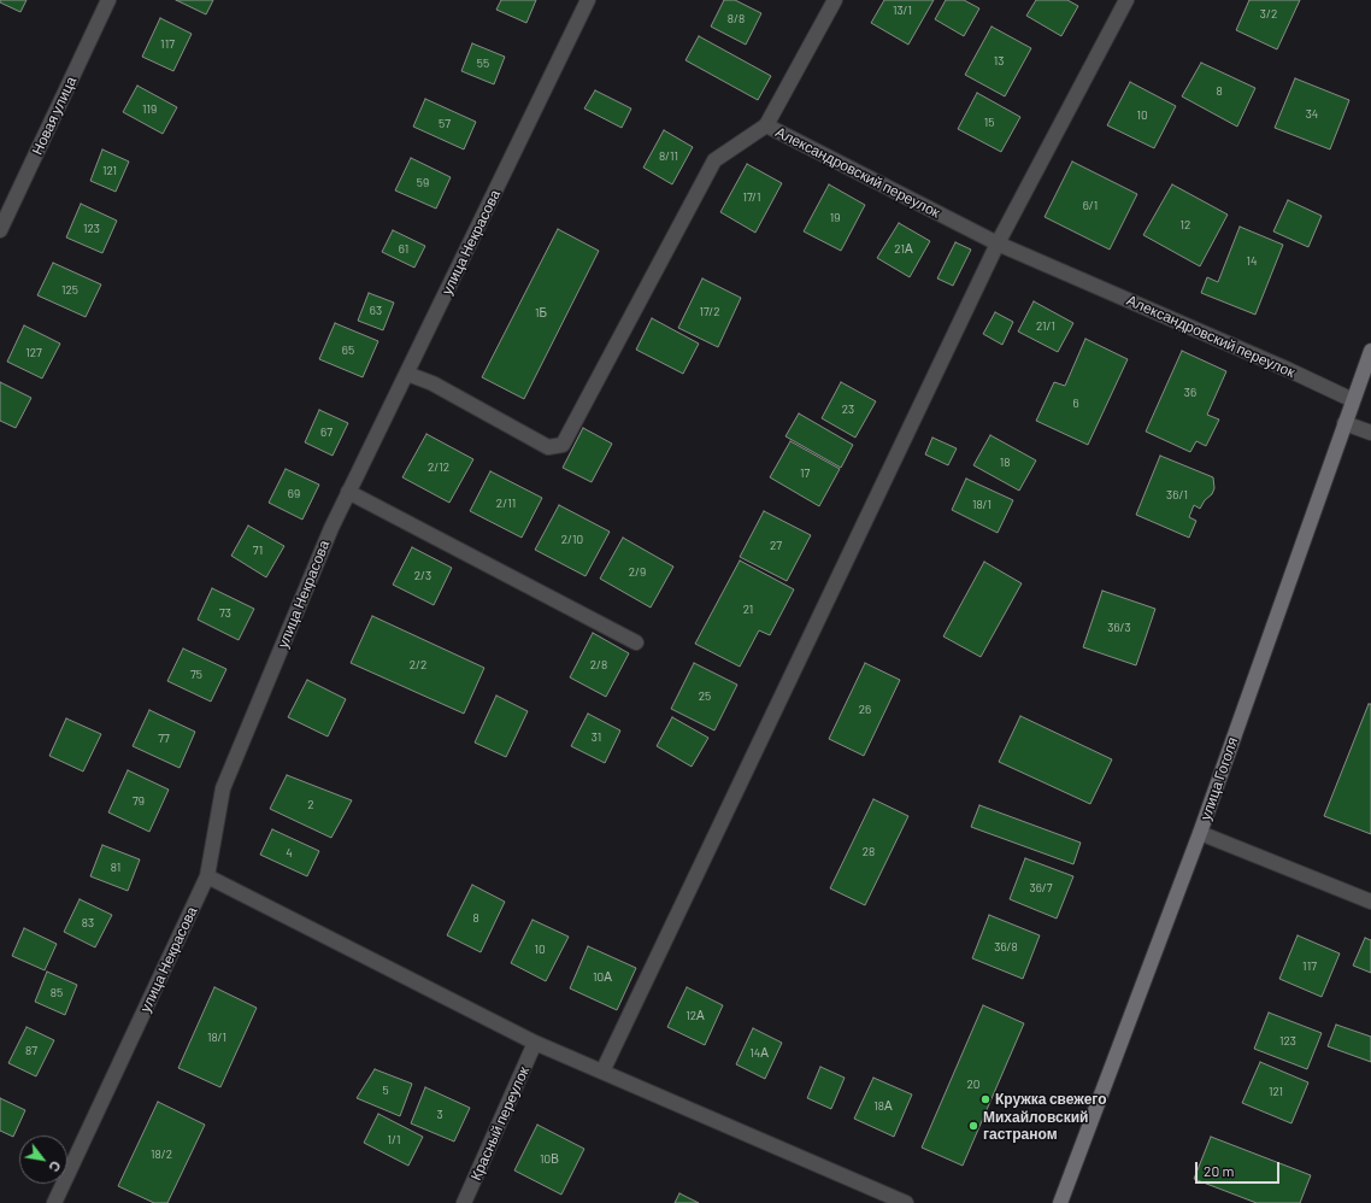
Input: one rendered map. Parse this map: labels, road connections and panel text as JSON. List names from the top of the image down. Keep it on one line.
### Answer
{"streets":{"main road":["улица Гоголя"],"street":["Новая улица","Александровский переулок","улица Некрасова","Красный переулок"]},"crossings":[["Александровский переулок","улица Некрасова"],["Александровский переулок","улица Гоголя"]],"places":["Кружка свежего","Михайловский гастраном"],"house_numbers":["13/1","3/2","8/8","117","13","55","8","119","34","10","15","57","8/11","121","59","17/1","6/1","19","12","123","61","21А","14","125","63","17/2","1Б","21/1","65","127","36","6","23","67","18","2/12","17","69","36/1","2/11","18/1","2/10","27","71","2/9","2/3","21","73","36/3","2/2","2/8","75","25","26","31","77","79","2","28","4","81","36/7","8","83","36/8","10","117","10А","85","12А","18/1","123","87","14А","20","5","121","18А","3","1/1","18/2","10В"],"scale_bar":"20 m","north":"bottom right"}
